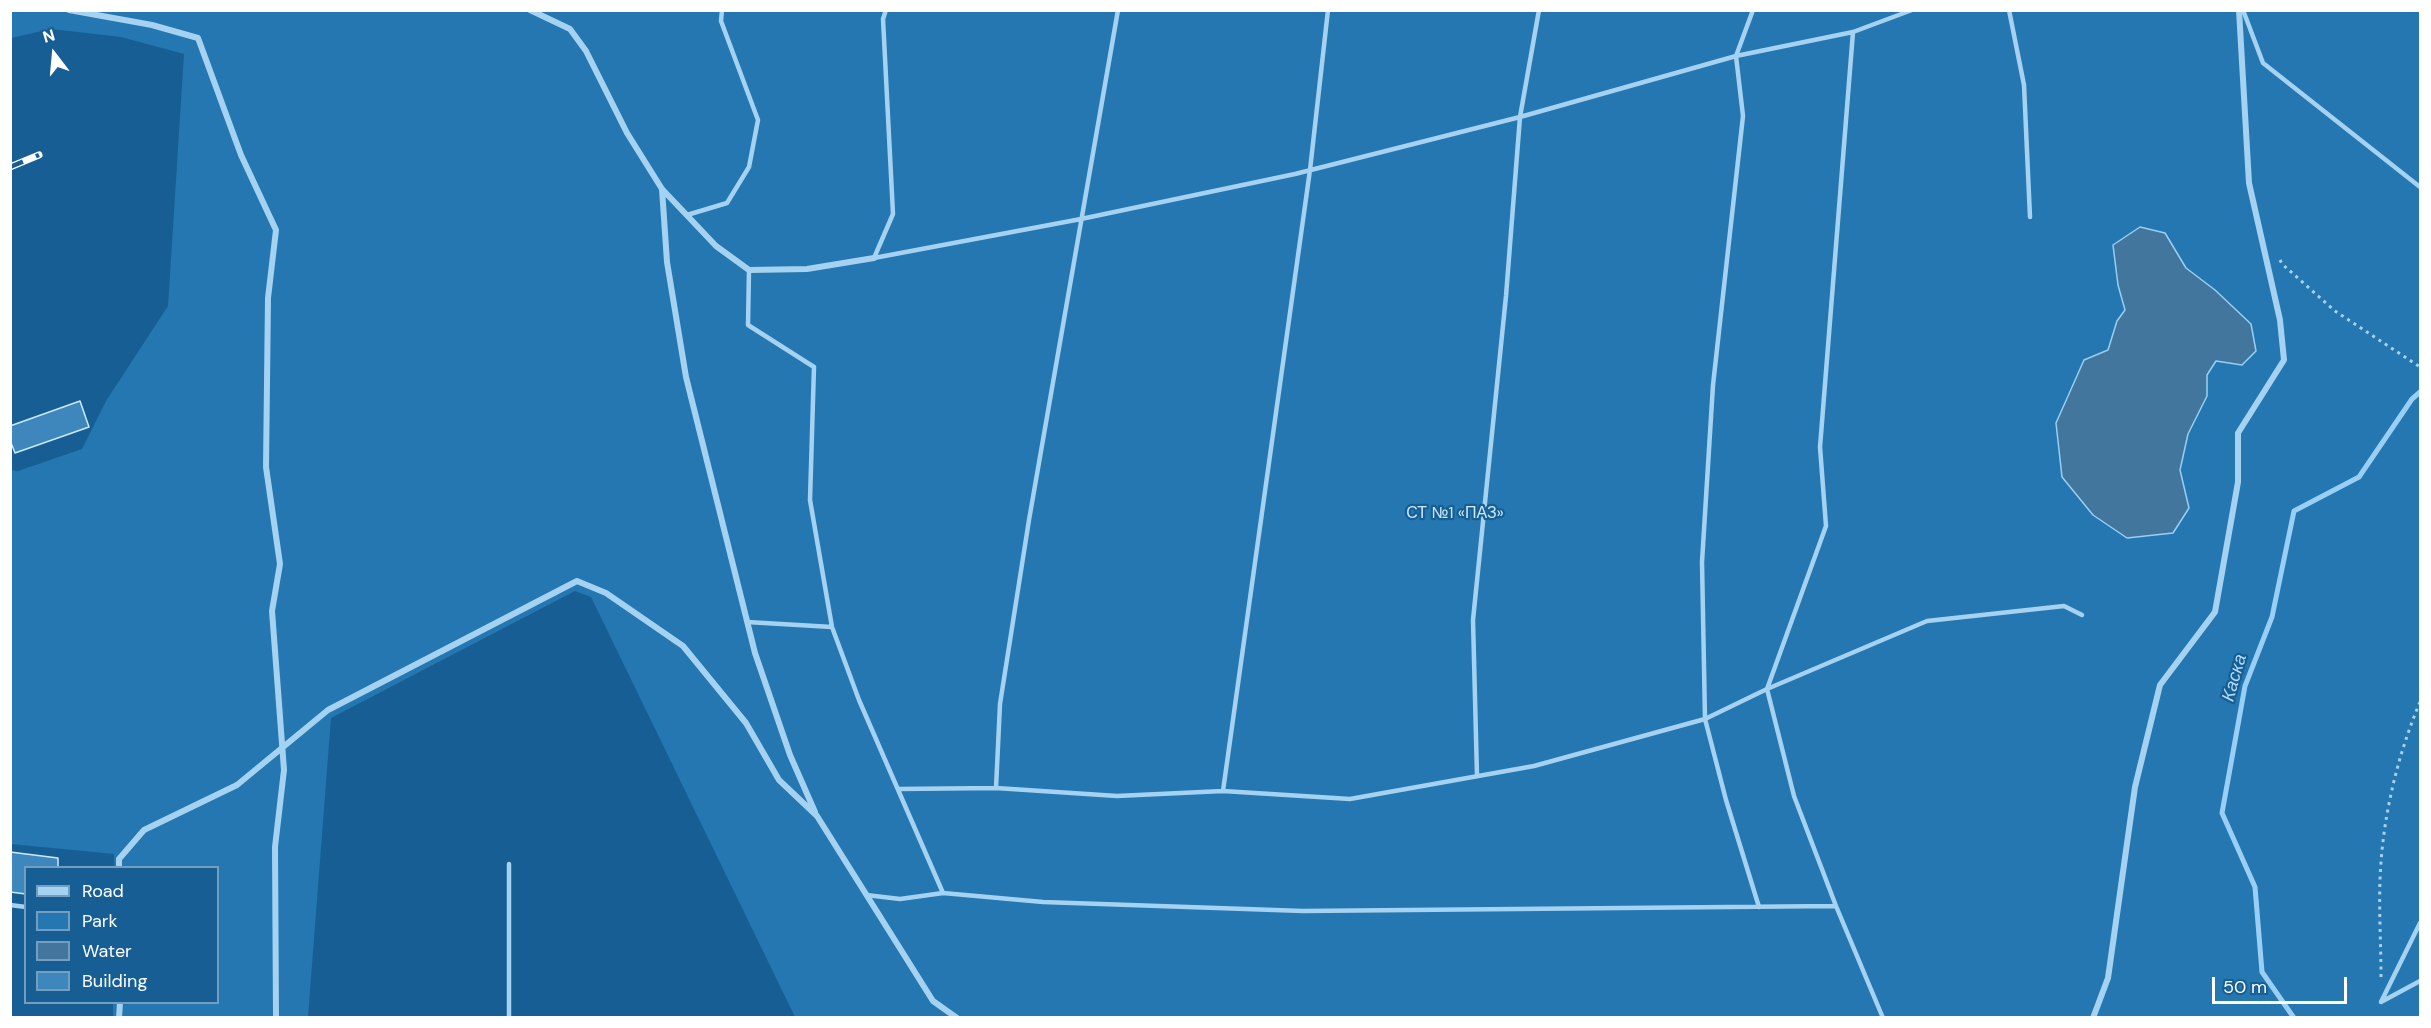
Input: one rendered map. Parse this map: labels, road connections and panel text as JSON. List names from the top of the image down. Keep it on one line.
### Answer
{"water":["Каска"],"parks":["СТ №1 «ПАЗ»"],"legend":["Road","Park","Water","Building"],"scale_bar":"50 m","north":"top"}
